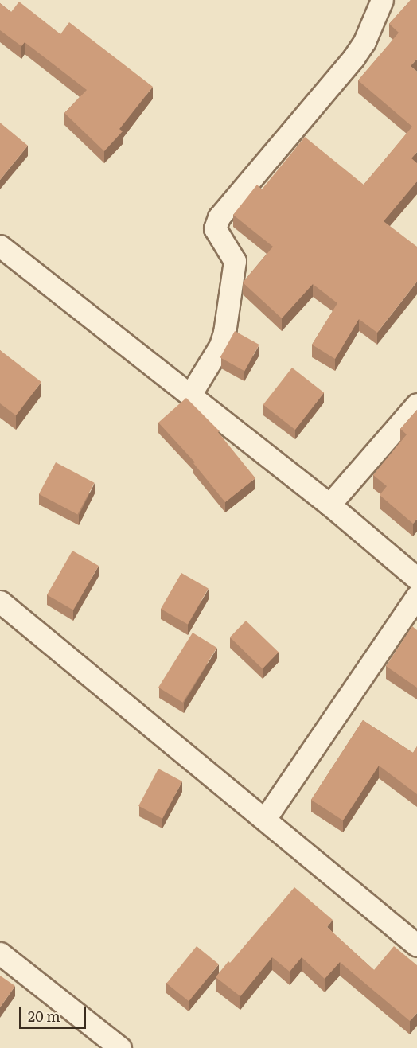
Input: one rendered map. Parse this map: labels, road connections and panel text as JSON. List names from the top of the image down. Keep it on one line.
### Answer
{"scale_bar":"20 m"}
